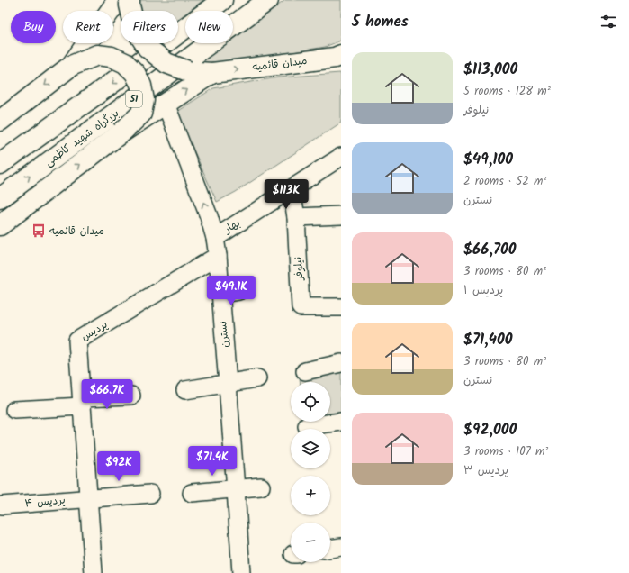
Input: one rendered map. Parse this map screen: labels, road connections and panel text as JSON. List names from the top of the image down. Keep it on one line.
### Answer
{"streets":{"main road":["میدان قائمیه","51","بزرگراه شهید کاظمی"],"street":["بهار","نیلوفر","پردیس","نسترن","پردیس ۴"]},"crossings":[["میدان قائمیه","بزرگراه شهید کاظمی"],["بزرگراه شهید کاظمی","نسترن"],["بهار","نیلوفر"],["بهار","نسترن"],["پردیس","نسترن"],["پردیس","پردیس ۴"]],"one_way":["میدان قائمیه"],"places":{"bus stop":["میدان قائمیه"]},"page":{"heading":"5 homes","chip":["Buy","Rent","Filters","New"],"list":[{"name":"$113,000","note":"5 rooms · 128 m² · نیلوفر"},{"name":"$49,100","note":"2 rooms · 52 m² · نسترن"},{"name":"$66,700","note":"3 rooms · 80 m² · پردیس ۱"},{"name":"$71,400","note":"3 rooms · 80 m² · نسترن"},{"name":"$92,000","note":"3 rooms · 107 m² · پردیس ۳"}],"price":["$113K","$49.1K","$66.7K","$71.4K","$92K"],"map_buttons":["+","−"]}}
